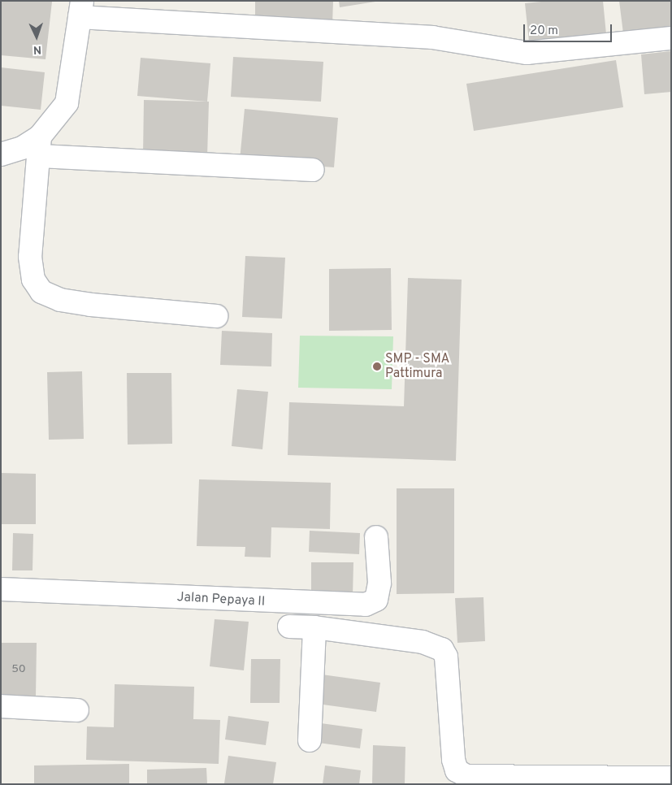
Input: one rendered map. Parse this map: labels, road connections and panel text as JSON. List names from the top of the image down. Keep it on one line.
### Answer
{"streets":{"street":["Jalan Pepaya II"]},"places":["SMP - SMA Pattimura"],"house_numbers":["50"],"scale_bar":"20 m","north":"bottom"}
